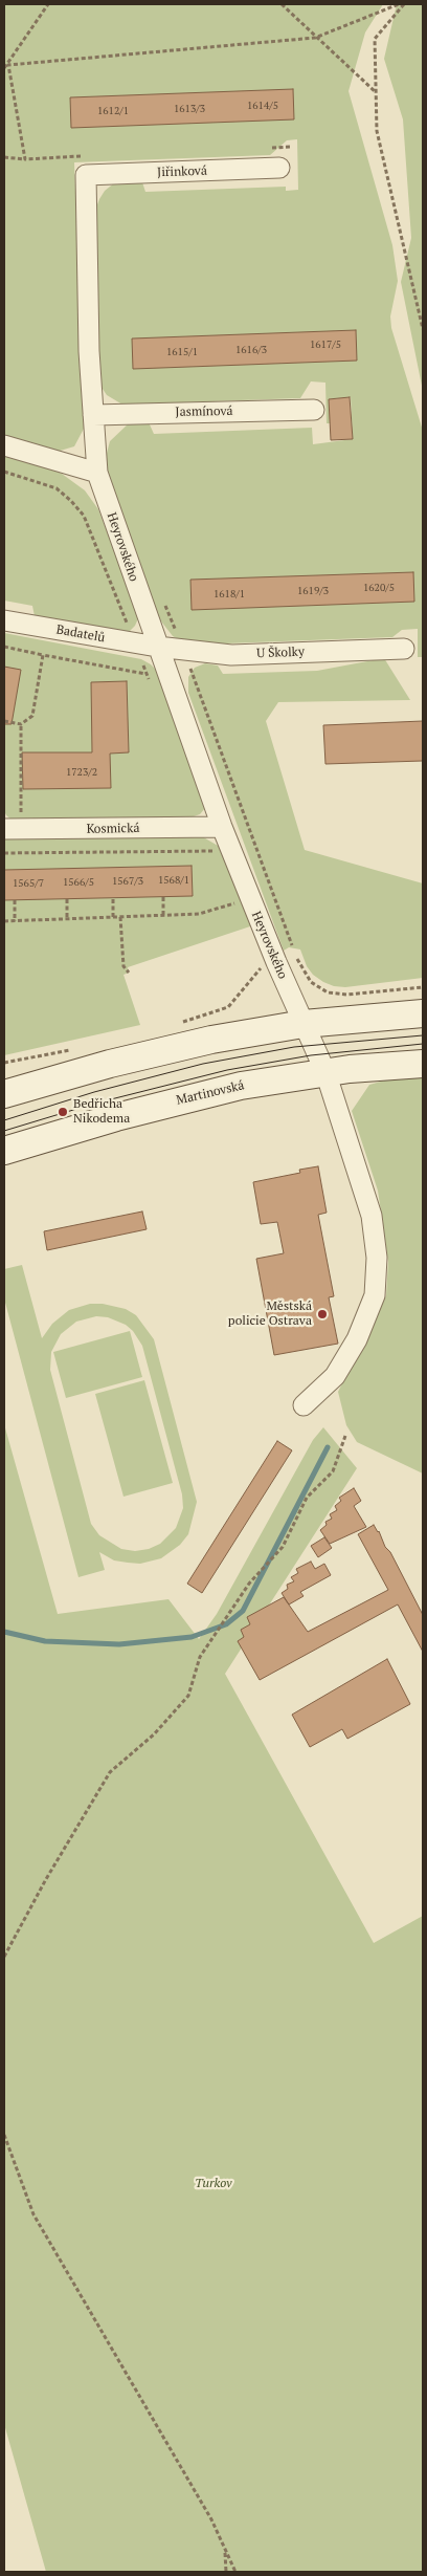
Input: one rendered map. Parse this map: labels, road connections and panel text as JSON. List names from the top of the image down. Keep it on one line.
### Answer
{"streets":{"street":["Jiřinková","Jasmínová","Heyrovského","Badatelů","U Školky","Kosmická","Martinovská"]},"crossings":[["Jiřinková","Heyrovského"],["Jasmínová","Heyrovského"],["Heyrovského","Badatelů"],["Heyrovského","U Školky"],["Heyrovského","Kosmická"],["Heyrovského","Martinovská"],["Badatelů","U Školky"]],"parks":["Turkov"],"places":["Bedřicha Nikodema","Městská policie Ostrava"],"house_numbers":["1614/5","1613/3","1612/1","1617/5","1616/3","1615/1","1620/5","1619/3","1618/1","1723/2","1568/1","1567/3","1566/5","1565/7"]}
